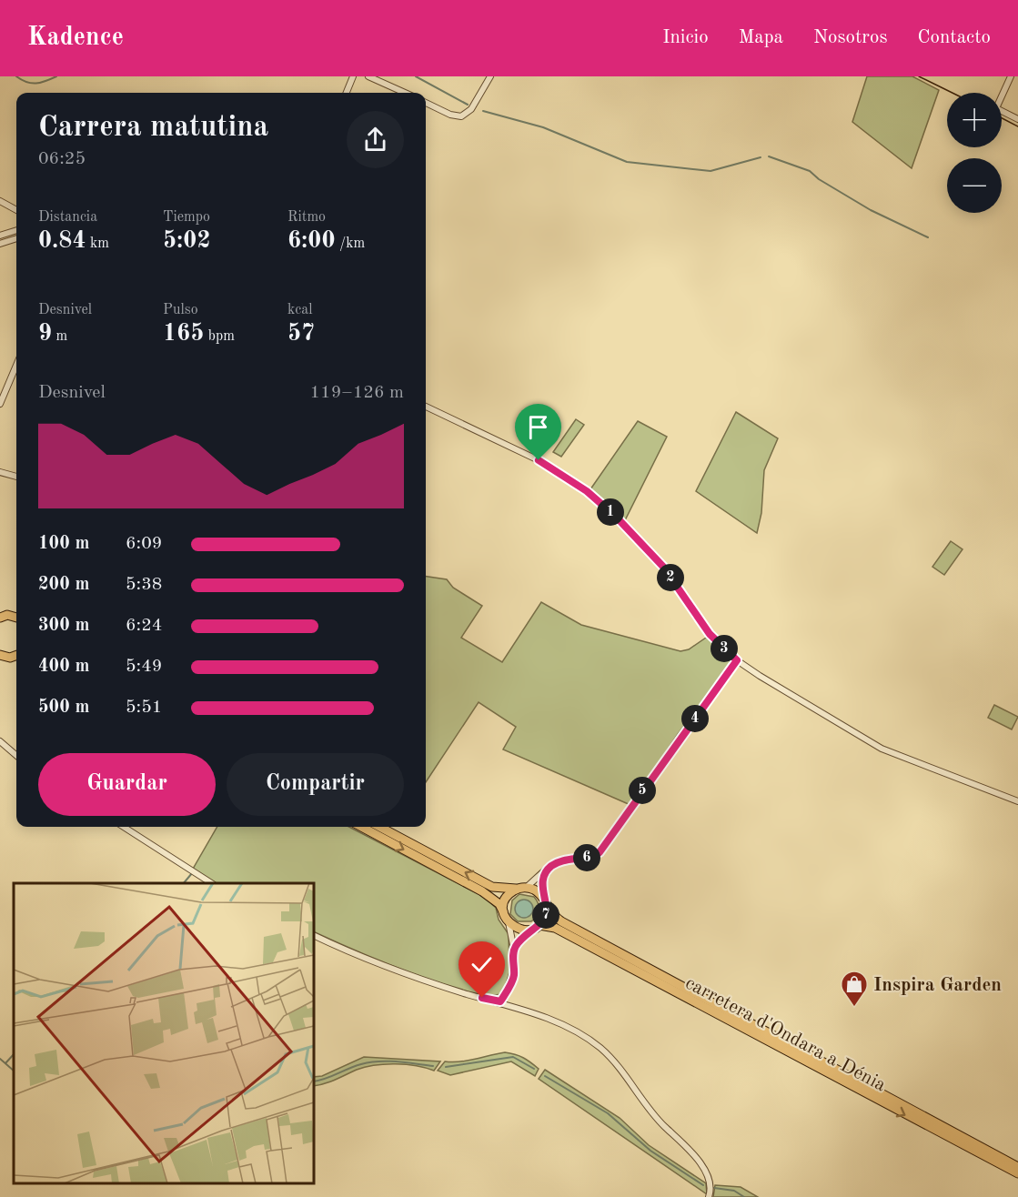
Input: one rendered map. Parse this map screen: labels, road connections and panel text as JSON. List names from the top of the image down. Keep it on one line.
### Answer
{"streets":{"main road":["carretera d'Ondara a Dénia"]},"places":{"shop":["Inspira Garden"]},"page":{"header":"Kadence","nav":["Inicio","Mapa","Nosotros","Contacto"],"map_buttons":["+","−"],"heading":["Carrera matutina","06:25"],"stats":[["Distancia","0.84 km"],["Tiempo","5:02"],["Ritmo","6:00 /km"],["Desnivel","9 m"],["Pulso","165 bpm"],["kcal","57"]],"chart":["Desnivel","119–126 m"],"pins":["1","2","3","4","5","6","7"],"list":[{"name":"100 m","note":"6:09"},{"name":"200 m","note":"5:38"},{"name":"300 m","note":"6:24"},{"name":"400 m","note":"5:49"},{"name":"500 m","note":"5:51"}],"buttons":["Guardar","Compartir"]}}
